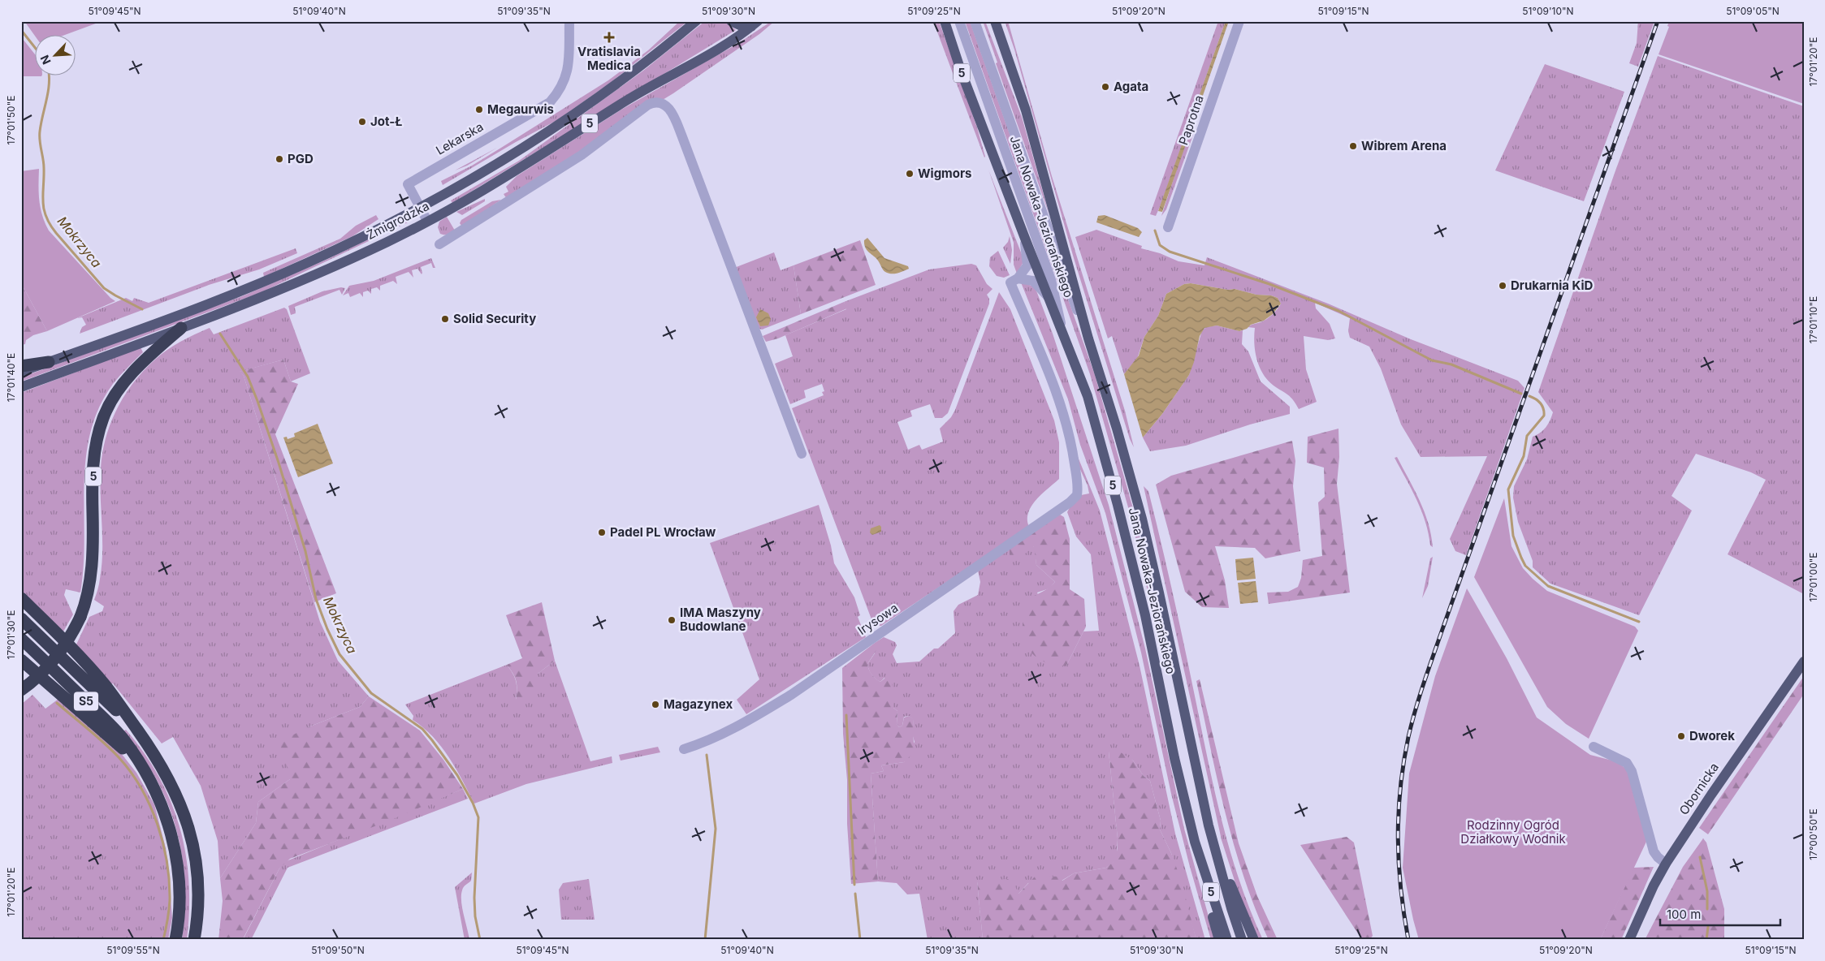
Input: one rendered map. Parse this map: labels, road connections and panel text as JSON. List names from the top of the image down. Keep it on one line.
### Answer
{"streets":{"highway":["5","S5"],"main road":["Jana Nowaka-Jeziorańskiego","Żmigrodzka","Obornicka"],"street":["Paprotna","Lekarska","Irysowa"]},"crossings":[["5","Jana Nowaka-Jeziorańskiego"],["5","Żmigrodzka"],["Lekarska","Żmigrodzka"]],"water":["Mokrzyca"],"parks":["Rodzinny Ogród Działkowy Wodnik"],"places":{"health":["Vratislavia Medica"],"other":["Agata","Megaurwis","Jot-Ł","Wibrem Arena","PGD","Wigmors","Drukarnia KiD","Solid Security","Padel PL Wrocław","IMA Maszyny Budowlane","Magazynex","Dworek"]},"scale_bar":"100 m","north":"bottom left","coordinates":["51°09'45\"N","51°09'40\"N","51°09'35\"N","51°09'30\"N","51°09'25\"N","51°09'20\"N","51°09'15\"N","51°09'10\"N","51°09'05\"N","17°01'20\"E","17°01'50\"E","17°01'10\"E","17°01'40\"E","17°01'00\"E","17°01'30\"E","17°00'50\"E","51°09'55\"N","51°09'50\"N"]}
